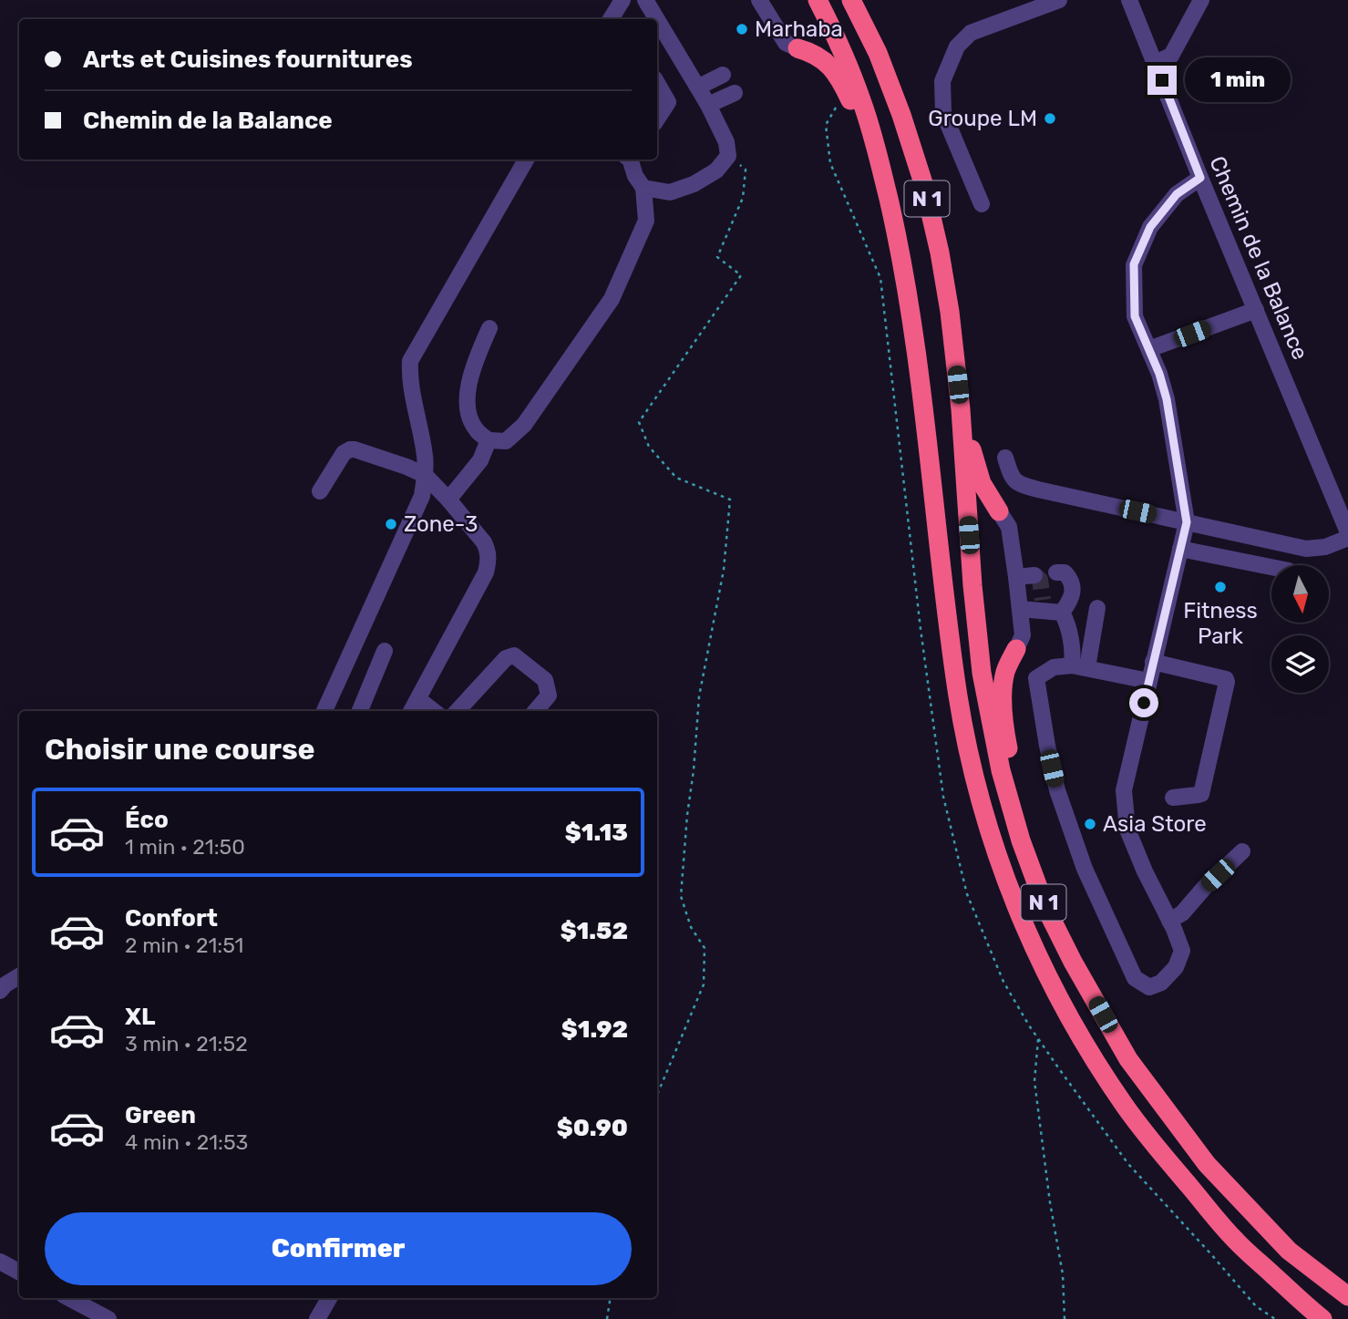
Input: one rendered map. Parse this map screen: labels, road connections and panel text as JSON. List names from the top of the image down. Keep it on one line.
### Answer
{"streets":{"highway":["N 1"],"street":["Chemin de la Balance"]},"places":["Marhaba","Groupe LM","Zone-3","Fitness Park","Asia Store"],"north":"bottom","page":{"banner":["Arts et Cuisines fournitures","Chemin de la Balance"],"bubble":"1 min","heading":"Choisir une course","list":[{"name":"Éco","note":"1 min · 21:50","value":"$1.13"},{"name":"Confort","note":"2 min · 21:51","value":"$1.52"},{"name":"XL","note":"3 min · 21:52","value":"$1.92"},{"name":"Green","note":"4 min · 21:53","value":"$0.90"}],"buttons":"Confirmer"}}
